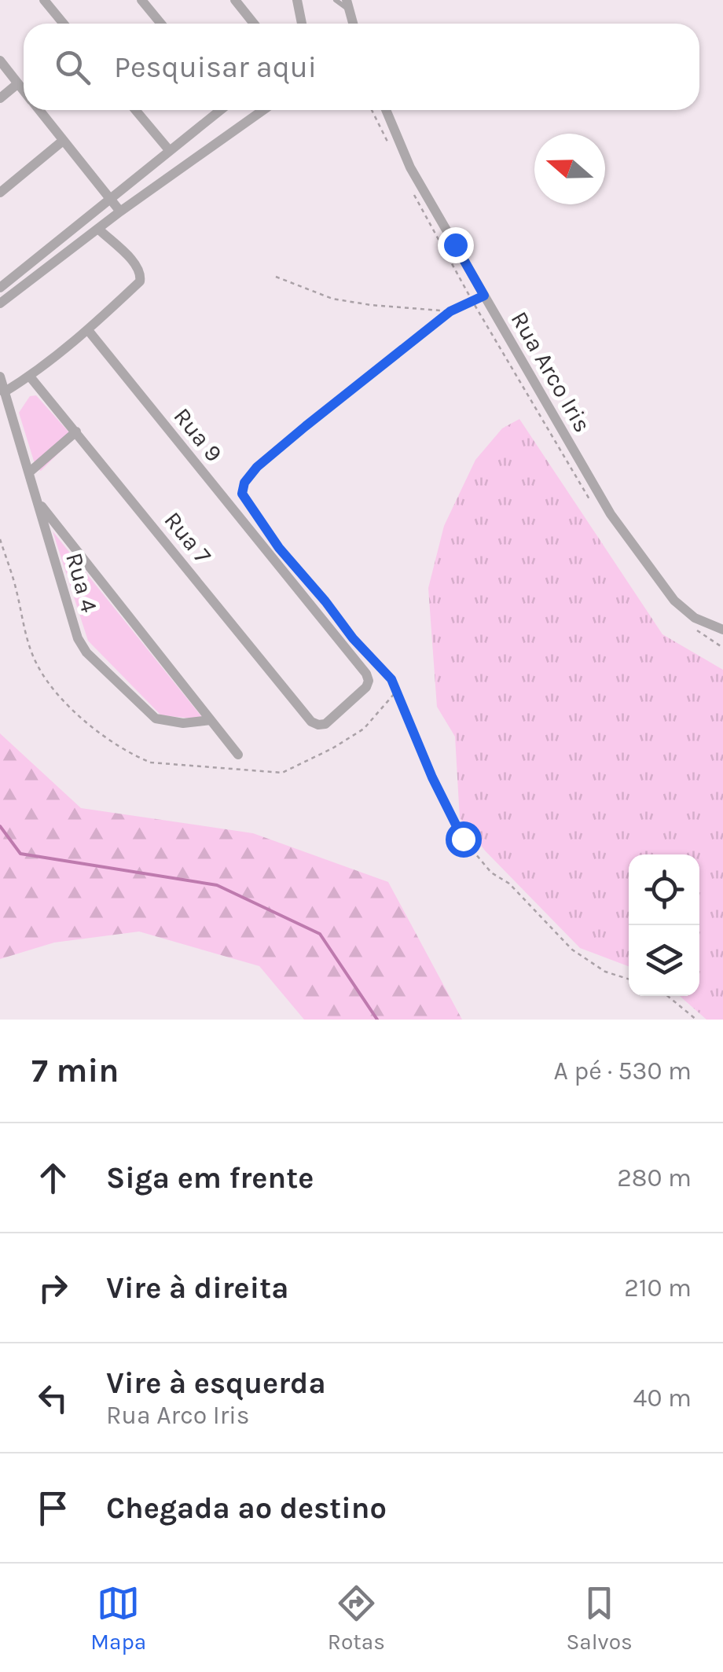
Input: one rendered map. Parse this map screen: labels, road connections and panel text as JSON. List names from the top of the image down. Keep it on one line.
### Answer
{"streets":{"street":["Rua Arco Iris","Rua 9","Rua 7","Rua 4"]},"crossings":[["Rua 9","Rua 7"]],"north":"left","page":{"search":"Pesquisar aqui","heading":["7 min","A pé · 530 m"],"list":[["Siga em frente","280 m"],["Vire à direita","210 m"],["Vire à esquerda","Rua Arco Iris","40 m"],"Chegada ao destino"],"nav":["Mapa","Rotas","Salvos"]}}
